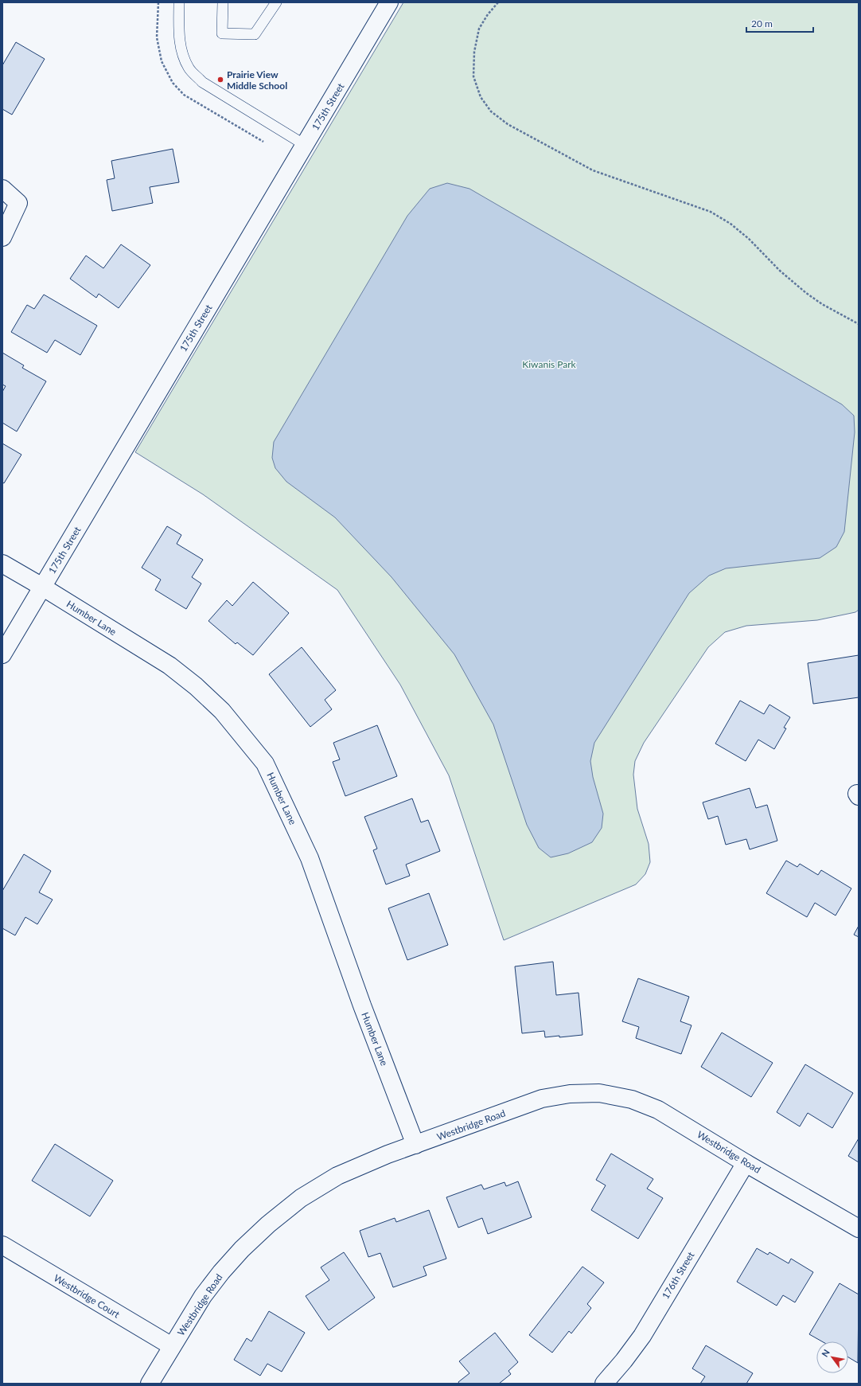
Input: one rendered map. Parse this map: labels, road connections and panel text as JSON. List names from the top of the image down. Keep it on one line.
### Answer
{"streets":{"street":["175th Street","Humber Lane","Westbridge Road","176th Street","Westbridge Court"]},"crossings":[["175th Street","Humber Lane"],["Humber Lane","Westbridge Road"],["Westbridge Road","176th Street"],["Westbridge Road","Westbridge Court"]],"parks":["Kiwanis Park"],"places":["Prairie View Middle School"],"scale_bar":"20 m","north":"top left"}
